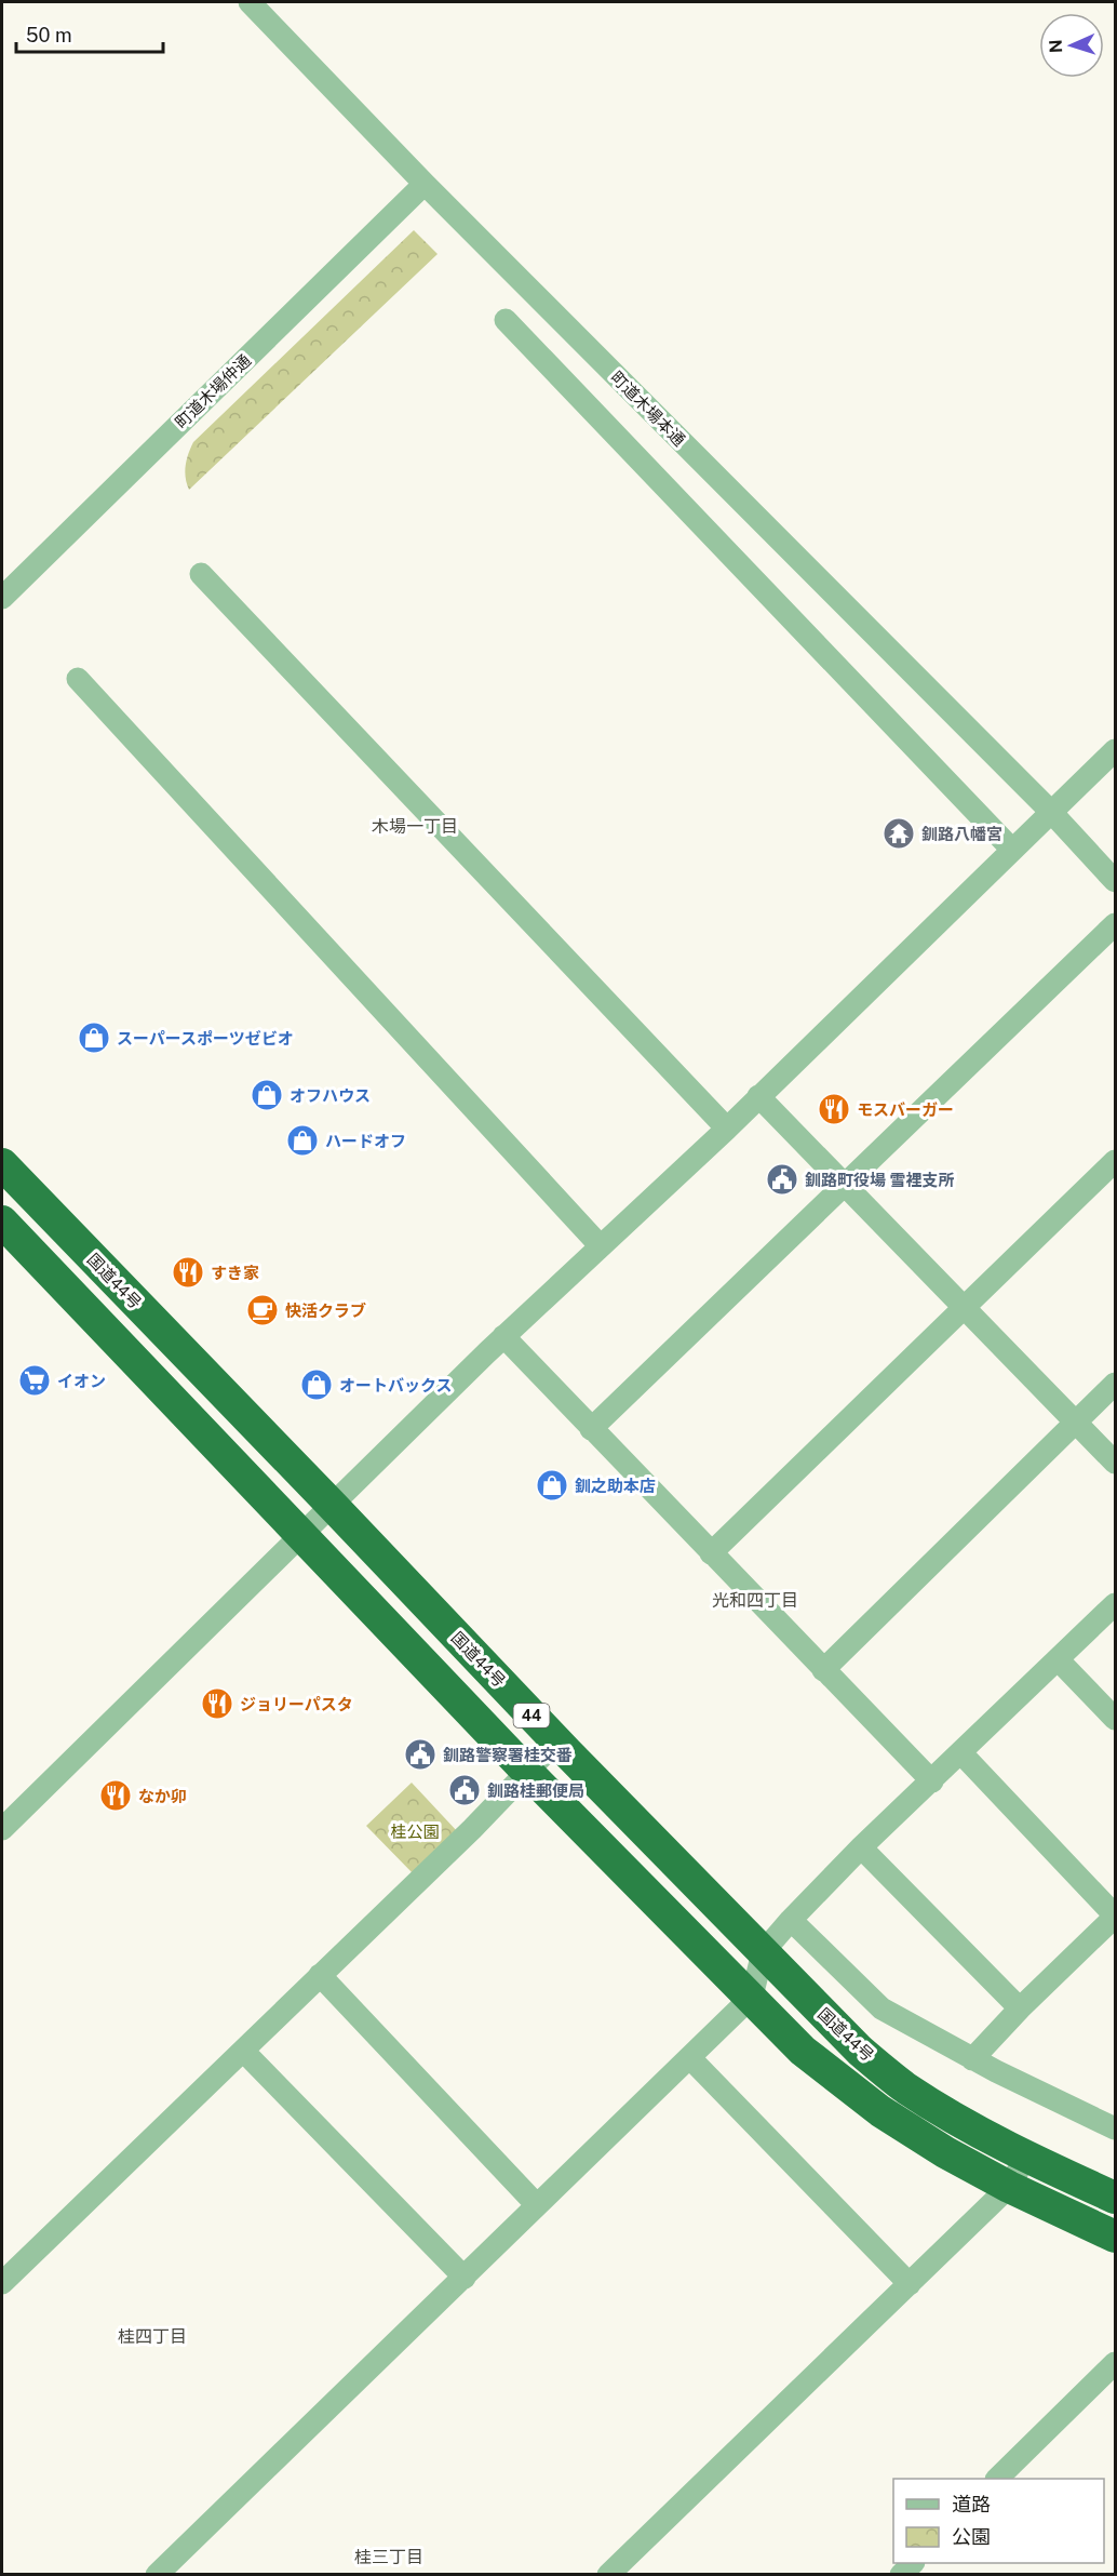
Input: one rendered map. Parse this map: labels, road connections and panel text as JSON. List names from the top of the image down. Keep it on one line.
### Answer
{"streets":{"highway":["国道44号","44"],"street":["町道木場仲通","町道木場本通"]},"crossings":[["町道木場仲通","町道木場本通"]],"districts":["木場一丁目","光和四丁目","桂四丁目","桂三丁目"],"parks":["桂公園"],"places":{"temple":["釧路八幡宮"],"shop":["スーパースポーツゼビオ","オフハウス","ハードオフ","オートバックス","釧之助本店"],"restaurant":["モスバーガー","すき家","ジョリーパスタ","なか卯"],"public building":["釧路町役場 雪裡支所","釧路警察署桂交番","釧路桂郵便局"],"cafe":["快活クラブ"],"supermarket":["イオン"]},"legend":["道路","公園"],"scale_bar":"50 m","north":"left"}
